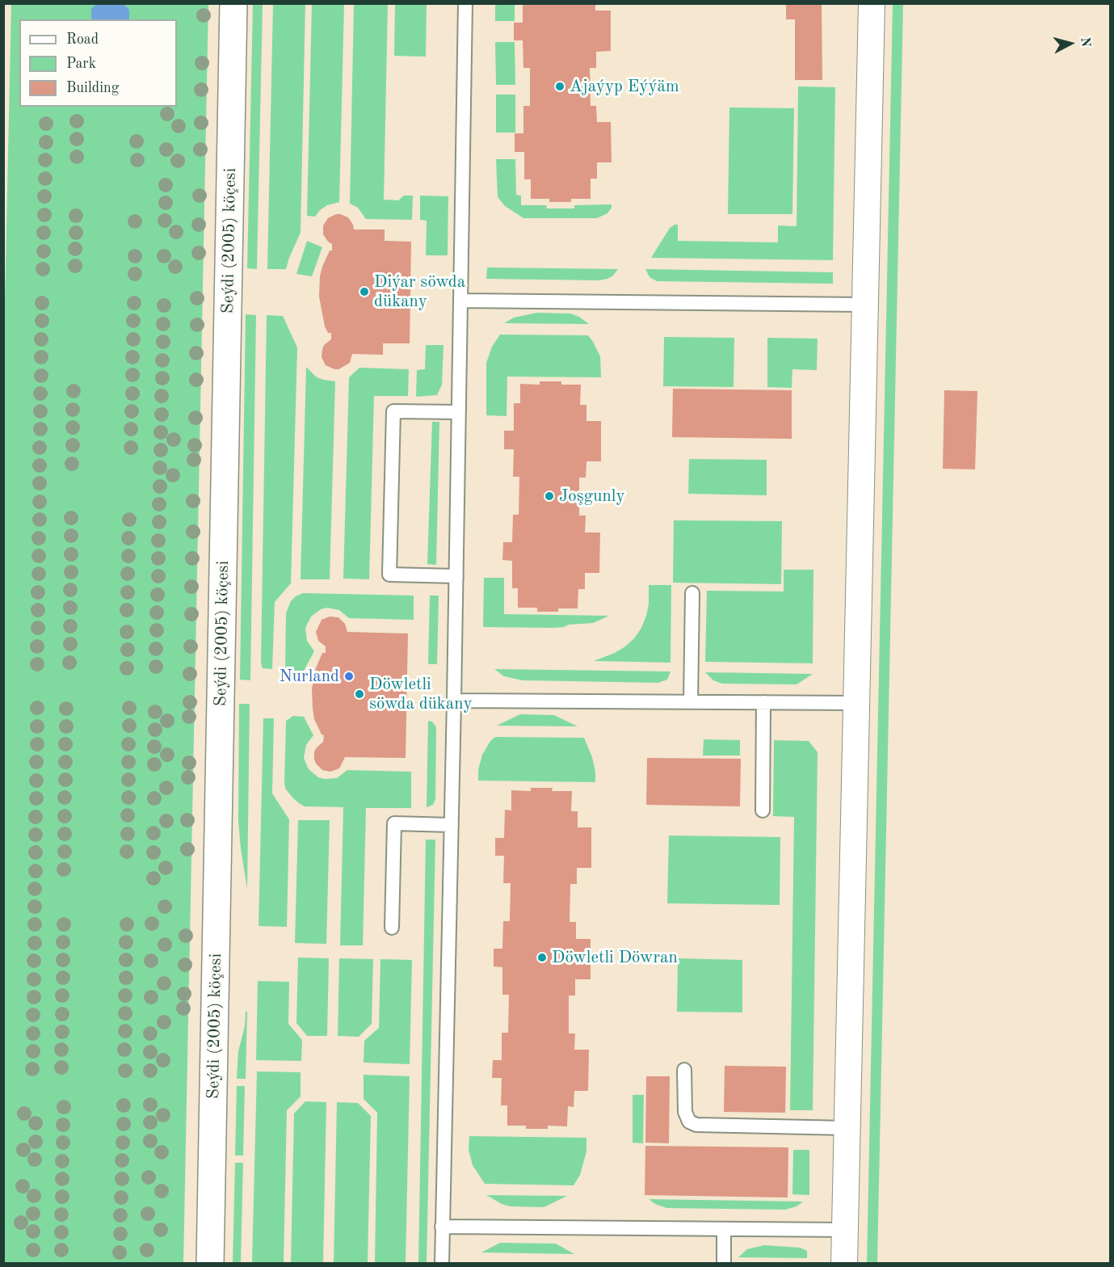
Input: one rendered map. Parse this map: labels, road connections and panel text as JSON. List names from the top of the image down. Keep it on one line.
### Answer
{"streets":{"street":["Seýdi (2005) köçesi"]},"places":["Ajaýyp Eýýäm","Diýar söwda dükany","Joşgunly","Nurland","Döwletli söwda dükany","Döwletli Döwran"],"legend":["Road","Park","Building"],"north":"right"}
